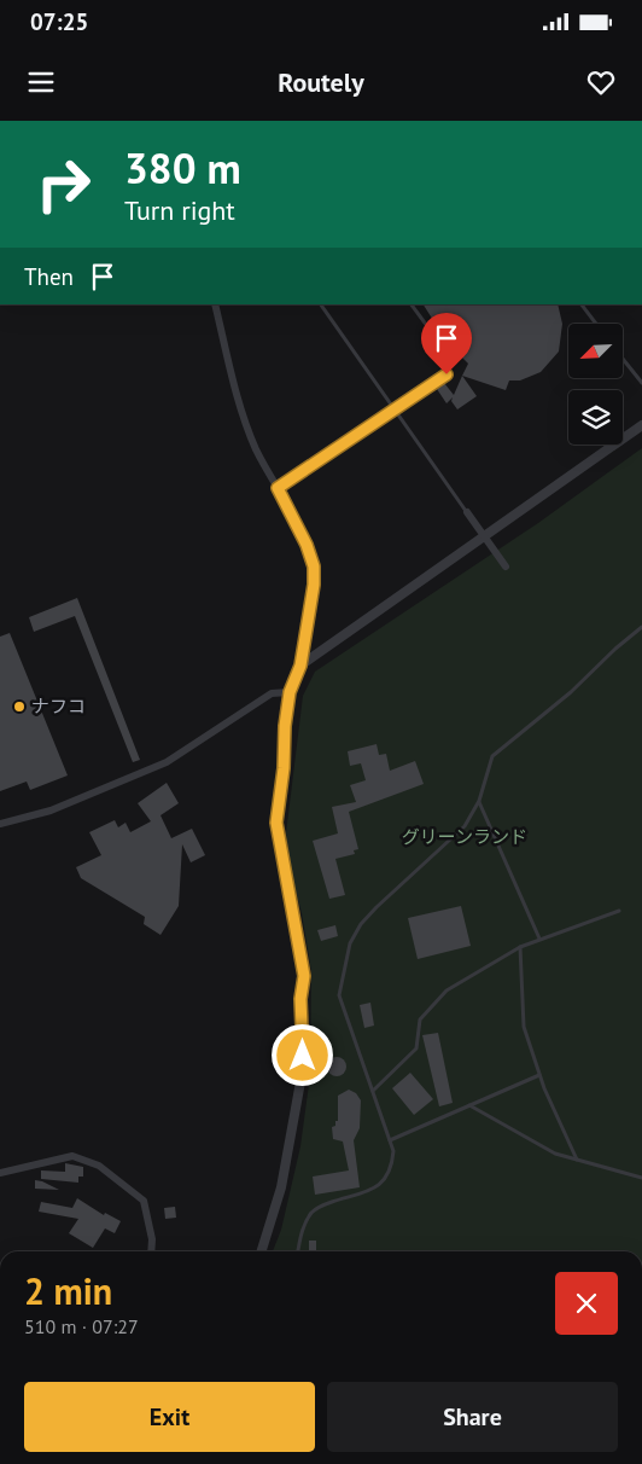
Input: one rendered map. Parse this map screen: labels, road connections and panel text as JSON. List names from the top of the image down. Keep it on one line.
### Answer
{"parks":["グリーンランド"],"places":["ナフコ"],"north":"bottom left","page":{"status":"07:25","header":"Routely","turn":["380 m","Turn right"],"then":"Then","heading":["2 min","510 m · 07:27"],"buttons":["Exit","Share"]}}
